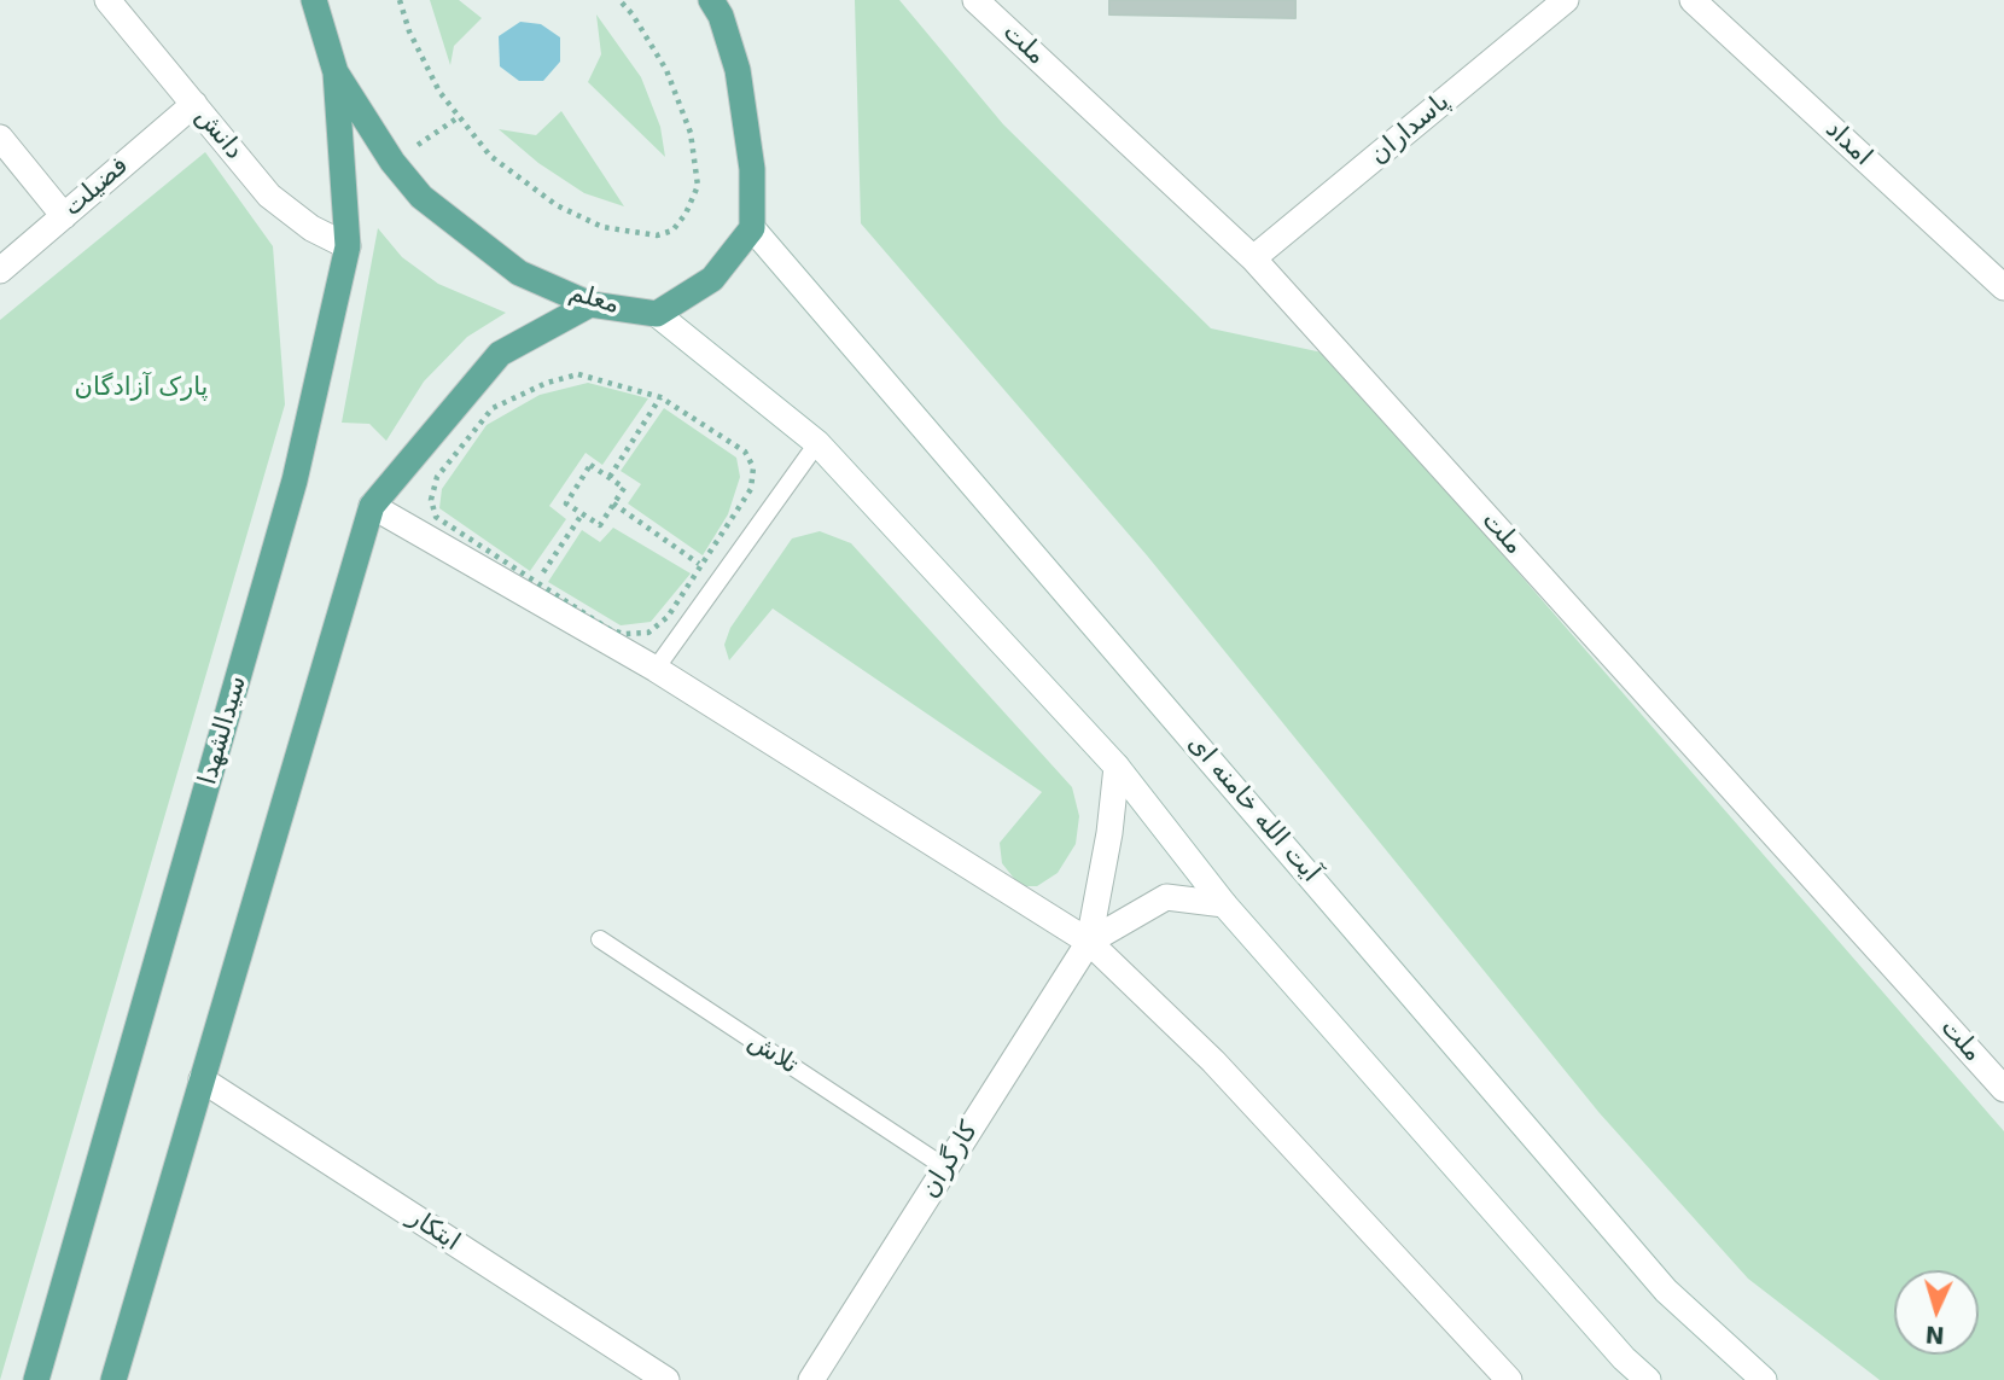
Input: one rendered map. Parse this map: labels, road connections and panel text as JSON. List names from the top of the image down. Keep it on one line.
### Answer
{"streets":{"main road":["معلم","سیدالشهدا"],"street":["ملت","پاسداران","دانش","امداد","فضیلت","آیت الله خامنه ای","کارگران","ابتکار"],"lane":["تلاش"]},"crossings":[["ملت","پاسداران"],["دانش","فضیلت"],["دانش","سیدالشهدا"],["معلم","سیدالشهدا"],["تلاش","کارگران"]],"parks":["پارک آزادگان"],"north":"bottom"}
